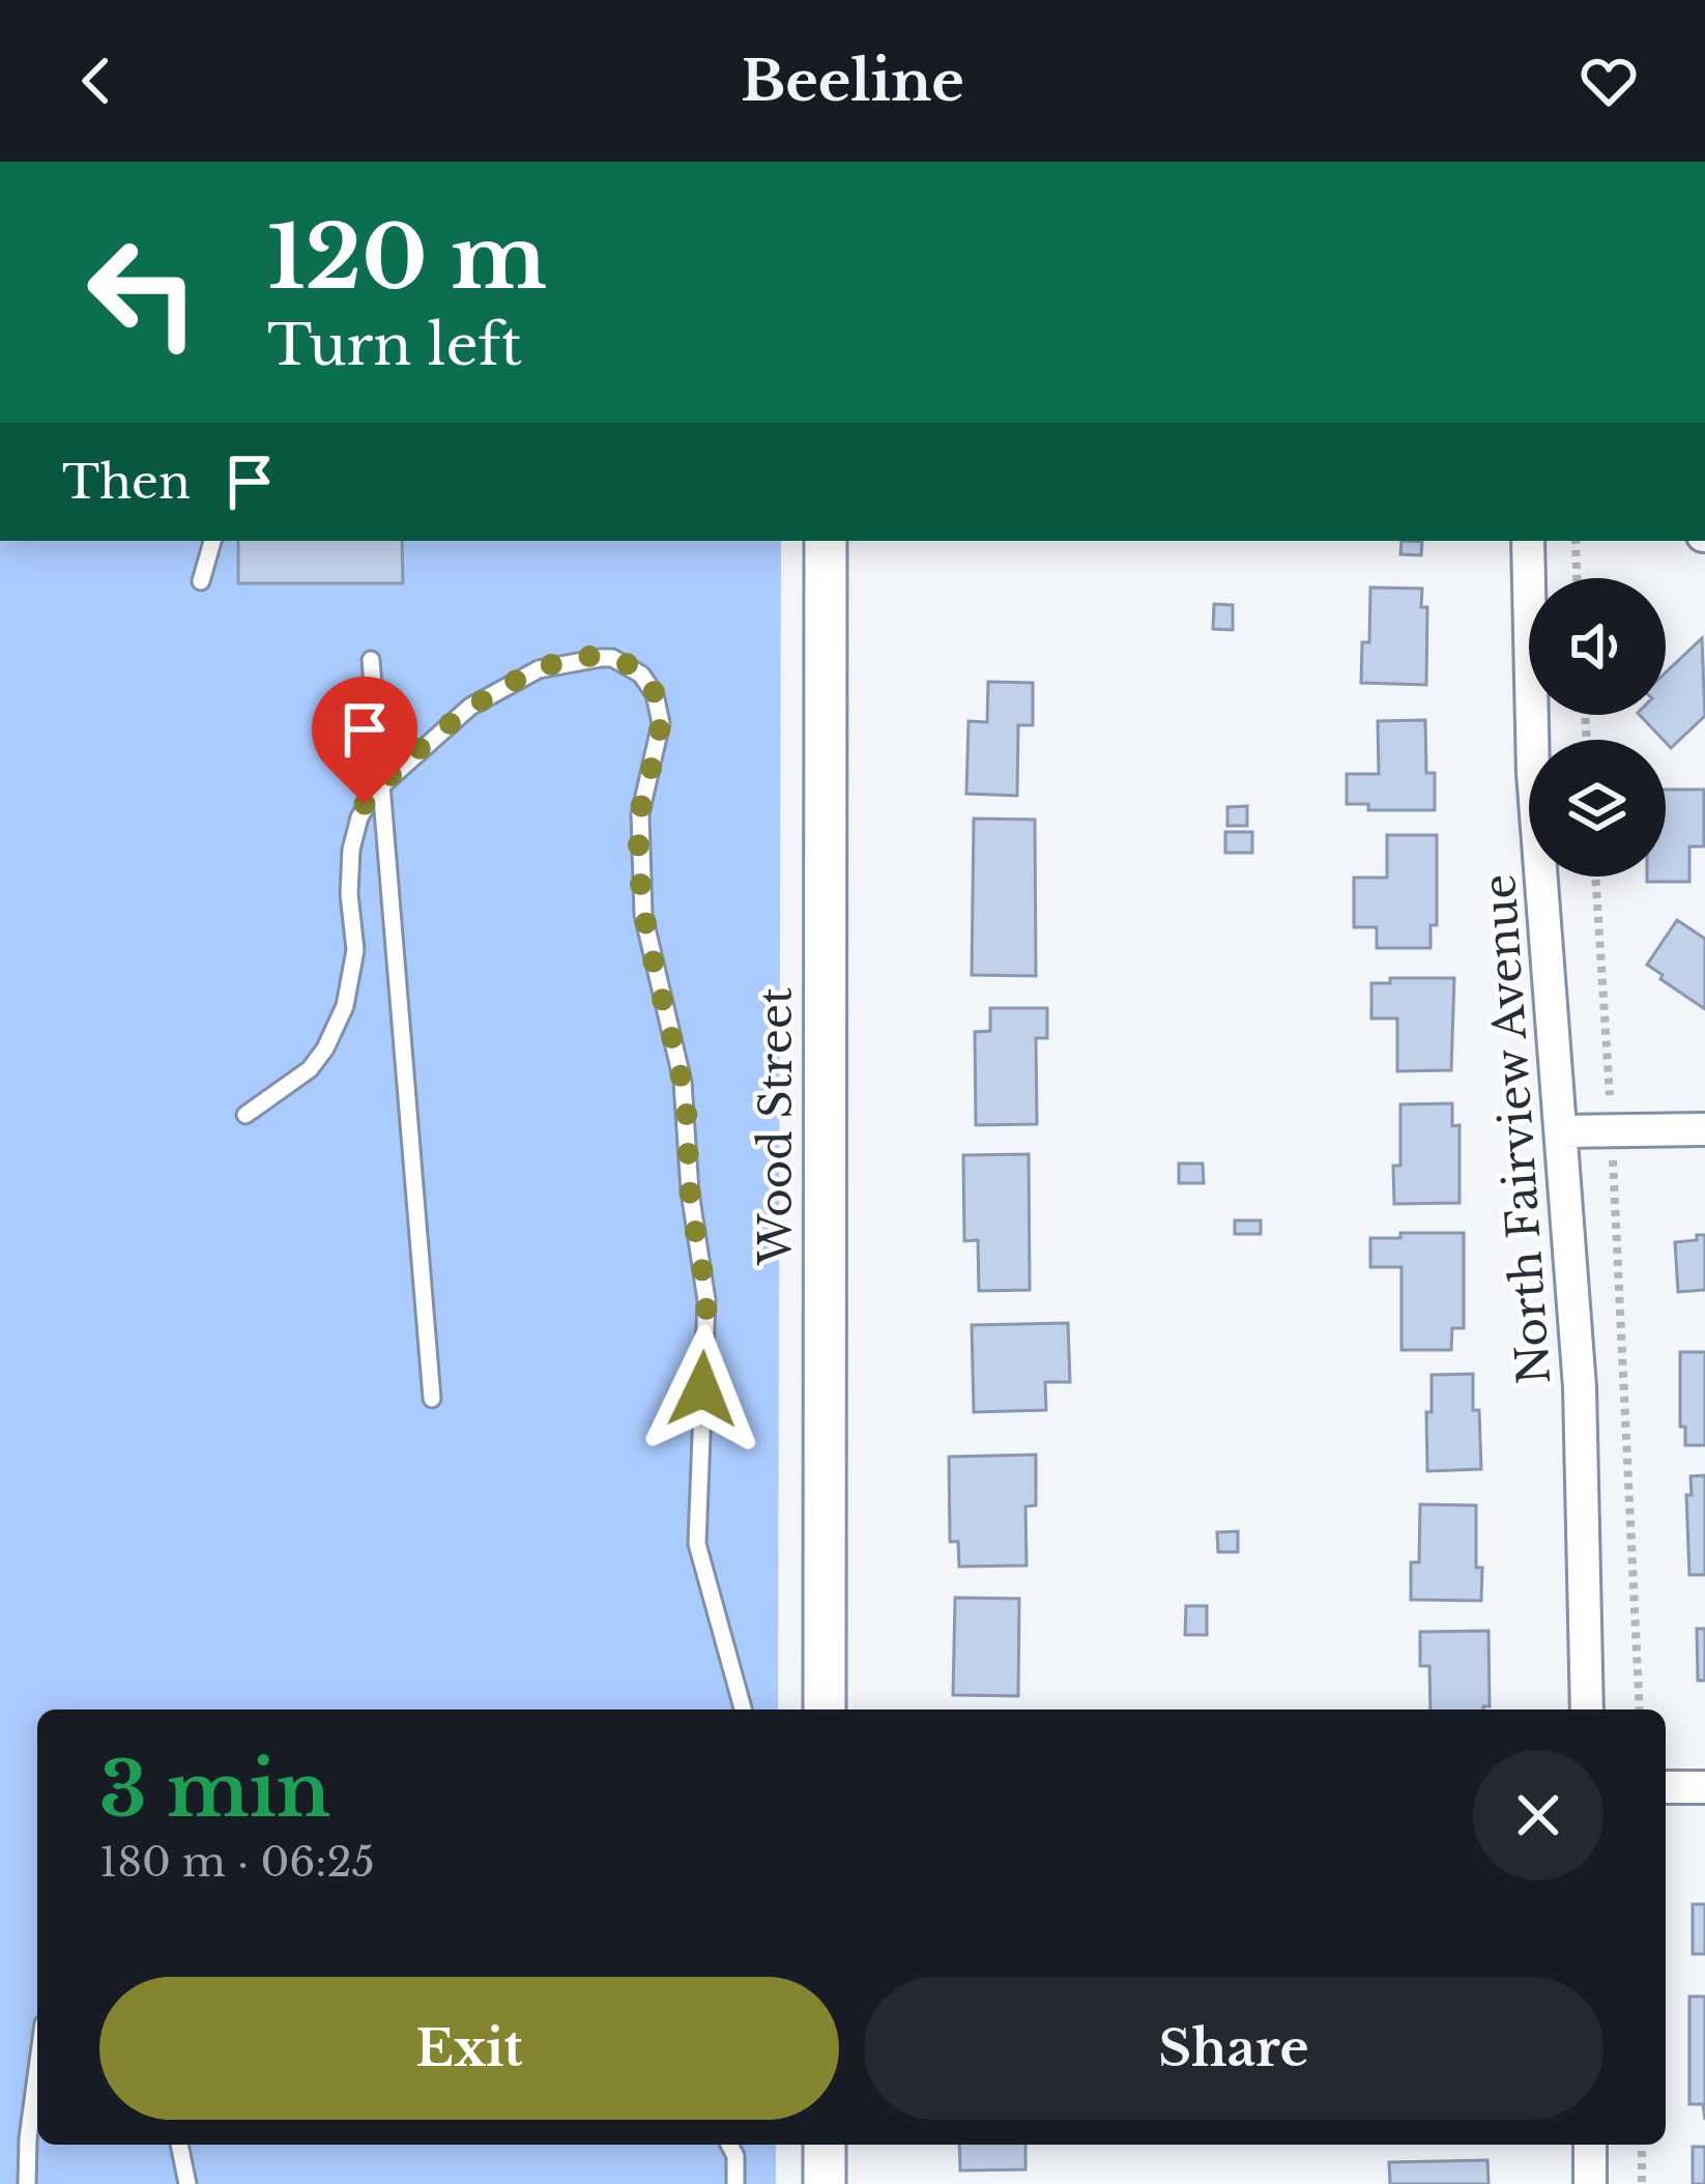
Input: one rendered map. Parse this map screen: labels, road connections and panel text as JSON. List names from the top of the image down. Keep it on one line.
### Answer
{"streets":{"street":["Wood Street","North Fairview Avenue"]},"page":{"header":"Beeline","turn":["120 m","Turn left"],"then":"Then","heading":["3 min","180 m · 06:25"],"buttons":["Exit","Share"]}}
